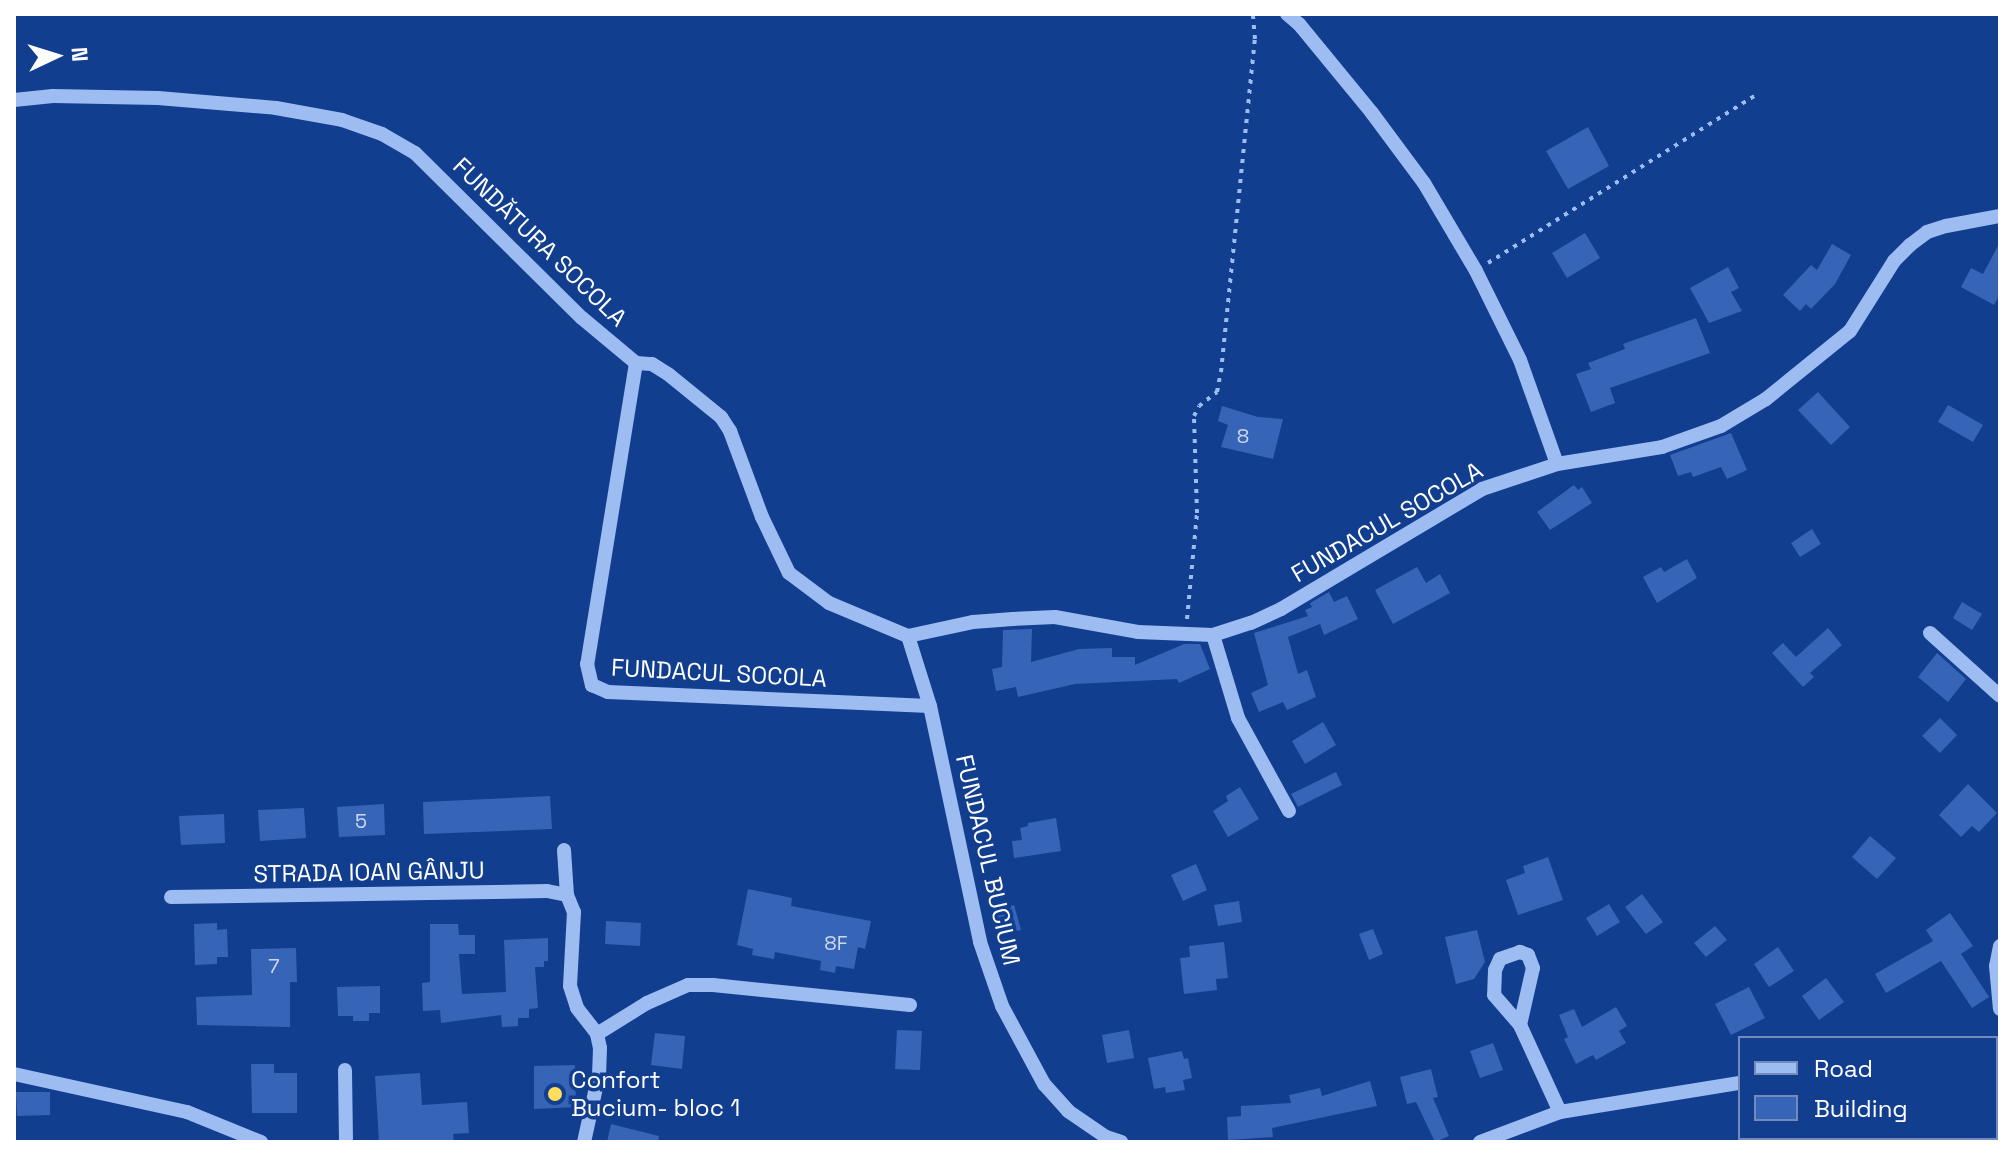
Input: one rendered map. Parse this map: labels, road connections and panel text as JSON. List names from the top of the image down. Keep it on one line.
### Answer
{"streets":{"street":["FUNDĂTURA SOCOLA","FUNDACUL SOCOLA","FUNDACUL BUCIUM","STRADA IOAN GÂNJU"]},"crossings":[["FUNDĂTURA SOCOLA","FUNDACUL SOCOLA"],["FUNDĂTURA SOCOLA","FUNDACUL BUCIUM"],["FUNDACUL SOCOLA","FUNDACUL BUCIUM"]],"places":["Confort Bucium- bloc 1"],"house_numbers":["8","5","8F","7"],"legend":["Road","Building"],"north":"right"}
